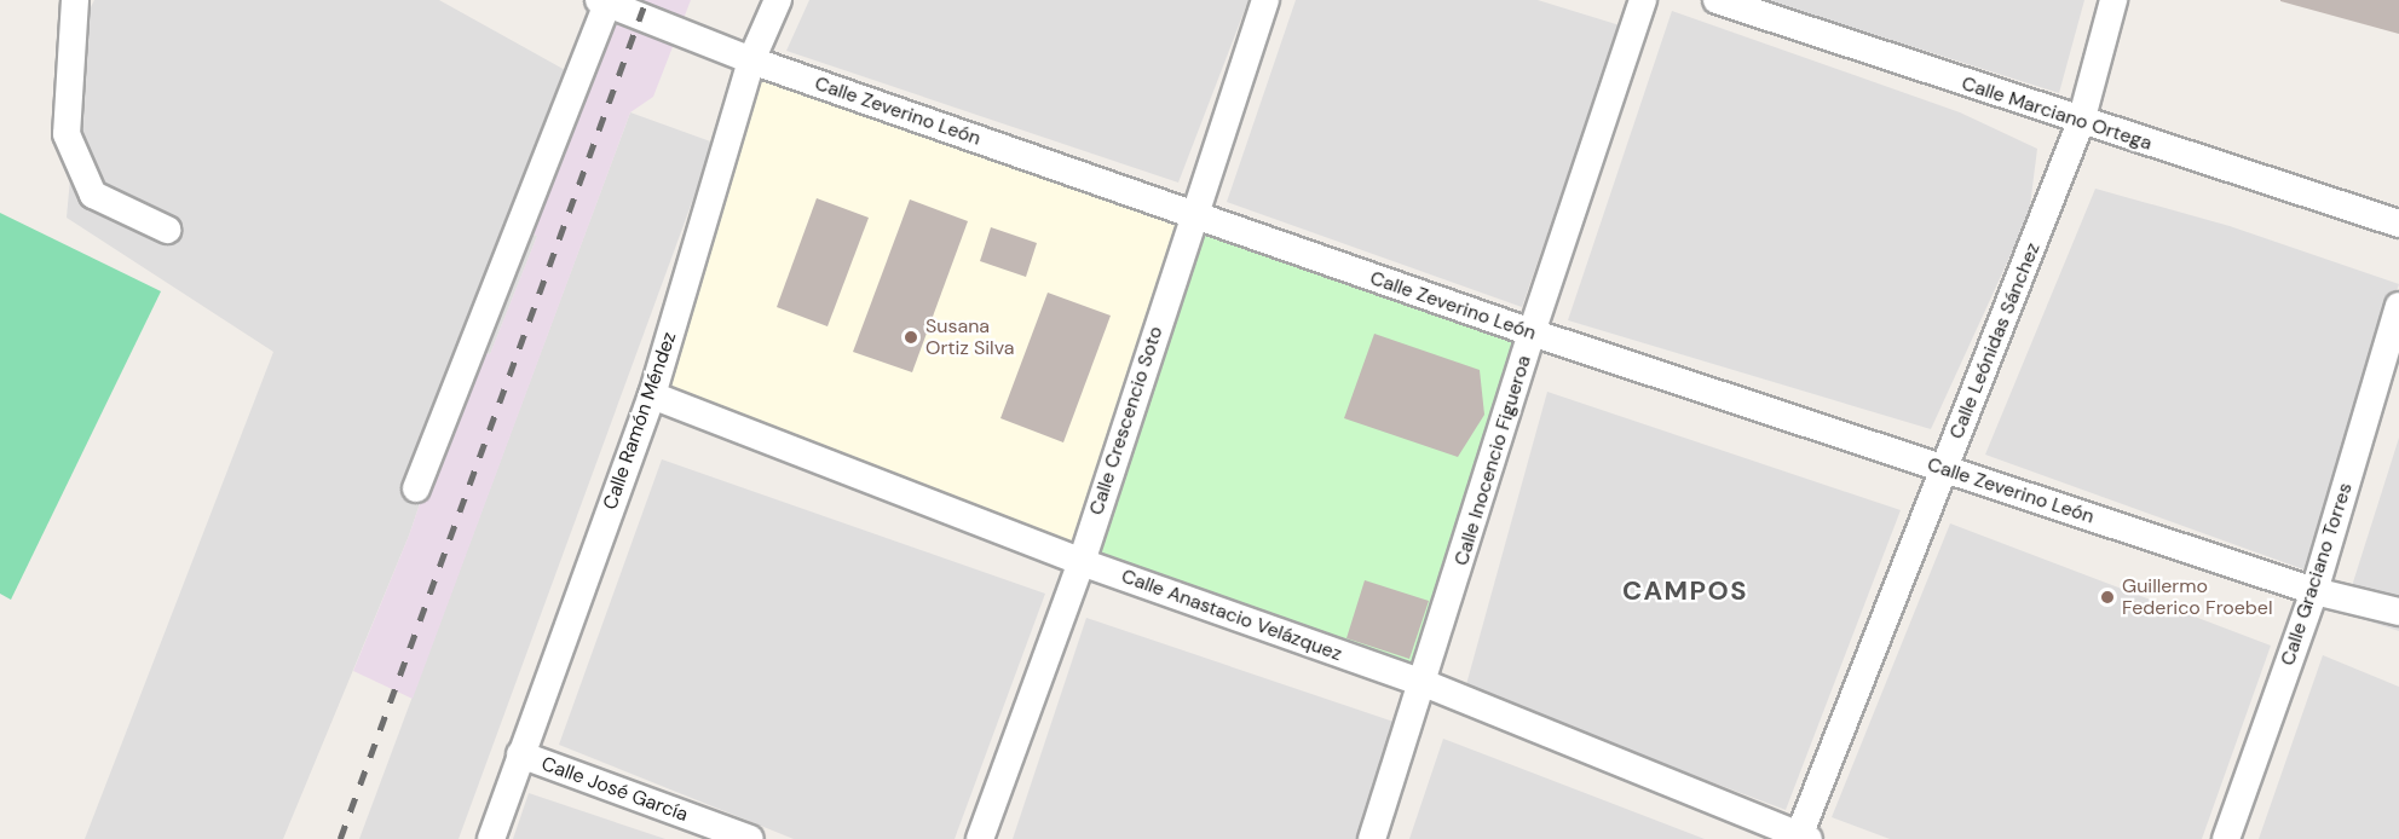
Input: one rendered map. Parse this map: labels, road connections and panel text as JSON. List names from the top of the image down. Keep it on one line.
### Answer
{"streets":{"street":["Calle Zeverino León","Calle Marciano Ortega","Calle Leónidas Sánchez","Calle Ramón Méndez","Calle Crescencio Soto","Calle Inocencio Figueroa","Calle Graciano Torres","Calle Anastacio Velázquez","Calle José García"]},"crossings":[["Calle Zeverino León","Calle Leónidas Sánchez"],["Calle Zeverino León","Calle Ramón Méndez"],["Calle Zeverino León","Calle Crescencio Soto"],["Calle Zeverino León","Calle Inocencio Figueroa"],["Calle Zeverino León","Calle Graciano Torres"],["Calle Marciano Ortega","Calle Leónidas Sánchez"],["Calle Leónidas Sánchez","Calle Anastacio Velázquez"],["Calle Ramón Méndez","Calle Anastacio Velázquez"],["Calle Ramón Méndez","Calle José García"],["Calle Crescencio Soto","Calle Anastacio Velázquez"],["Calle Inocencio Figueroa","Calle Anastacio Velázquez"]],"districts":["CAMPOS"],"places":["Susana Ortiz Silva","Guillermo Federico Froebel"]}
